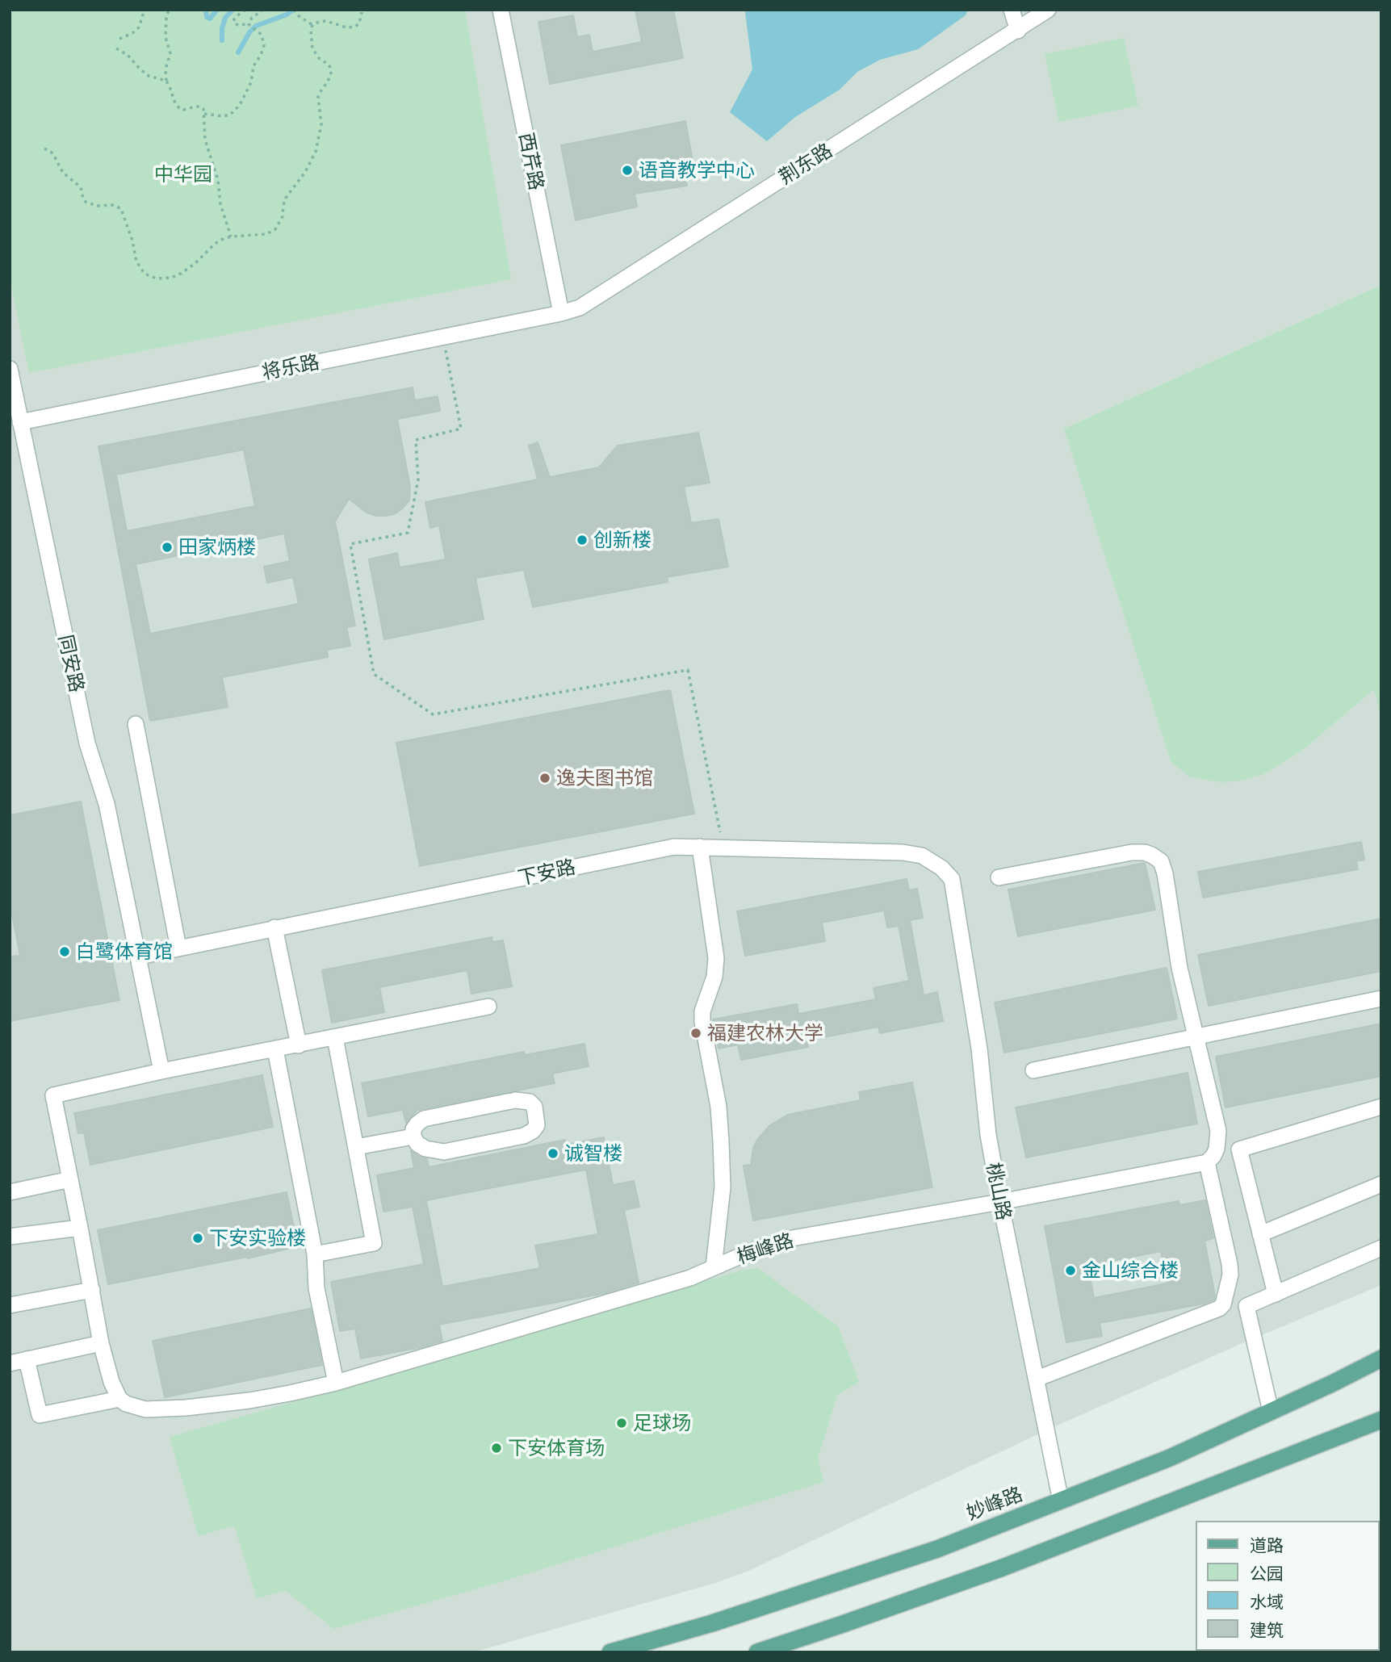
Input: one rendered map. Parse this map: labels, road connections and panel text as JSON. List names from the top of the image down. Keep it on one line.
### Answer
{"streets":{"main road":["妙峰路"],"street":["西芹路","荆东路","将乐路","同安路","下安路","桃山路","梅峰路"]},"crossings":[["西芹路","荆东路"],["西芹路","将乐路"],["荆东路","将乐路"],["将乐路","同安路"],["同安路","下安路"],["下安路","桃山路"],["桃山路","梅峰路"],["桃山路","妙峰路"]],"parks":["中华园"],"places":["语音教学中心","创新楼","田家炳楼","逸夫图书馆","白鹭体育馆","福建农林大学","诚智楼","下安实验楼","金山综合楼","足球场","下安体育场"],"legend":["道路","公园","水域","建筑"]}
